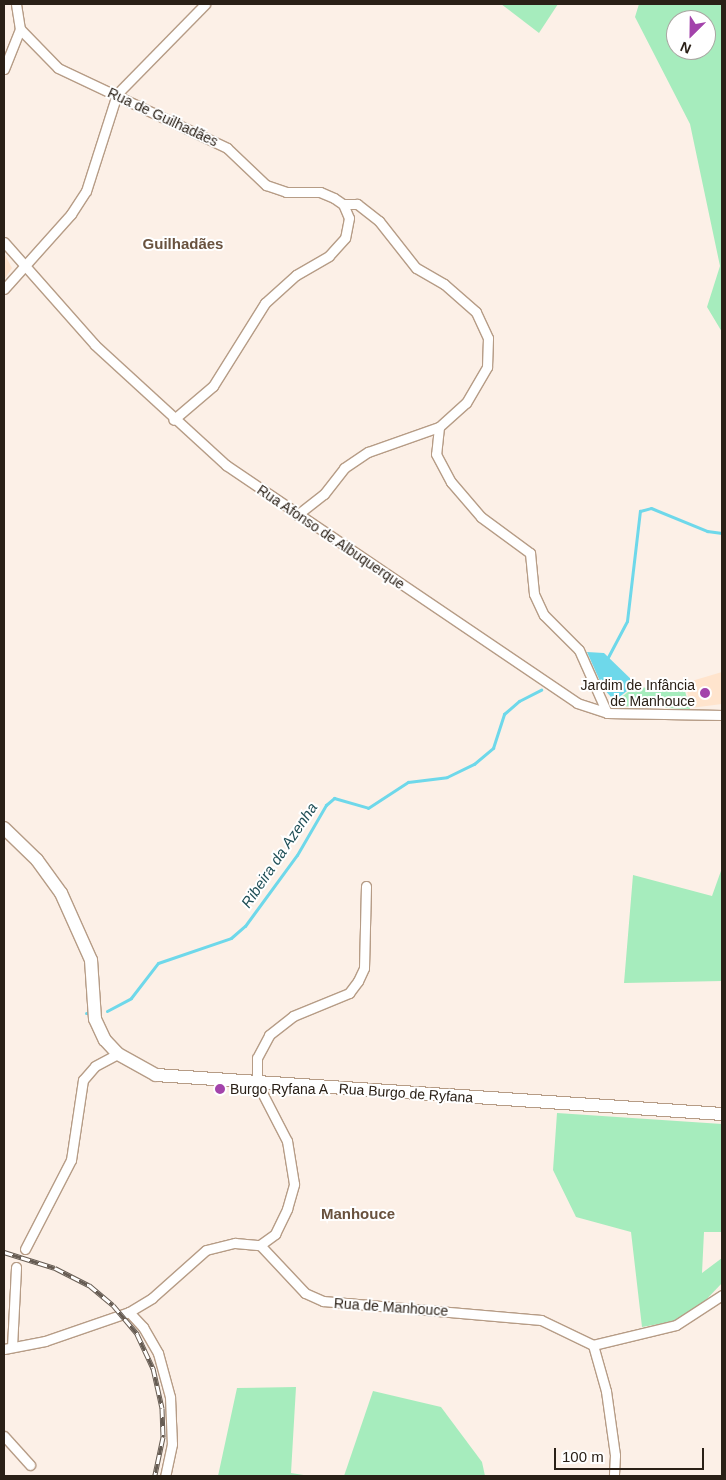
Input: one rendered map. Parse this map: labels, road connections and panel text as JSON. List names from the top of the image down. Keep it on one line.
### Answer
{"streets":{"main road":["Rua Burgo de Ryfana"],"street":["Rua de Guilhadães","Rua Afonso de Albuquerque","Rua de Manhouce"]},"districts":["Guilhadães","Manhouce"],"water":["Ribeira da Azenha"],"places":["Jardim de Infância de Manhouce","Burgo Ryfana A"],"scale_bar":"100 m","north":"bottom left"}
